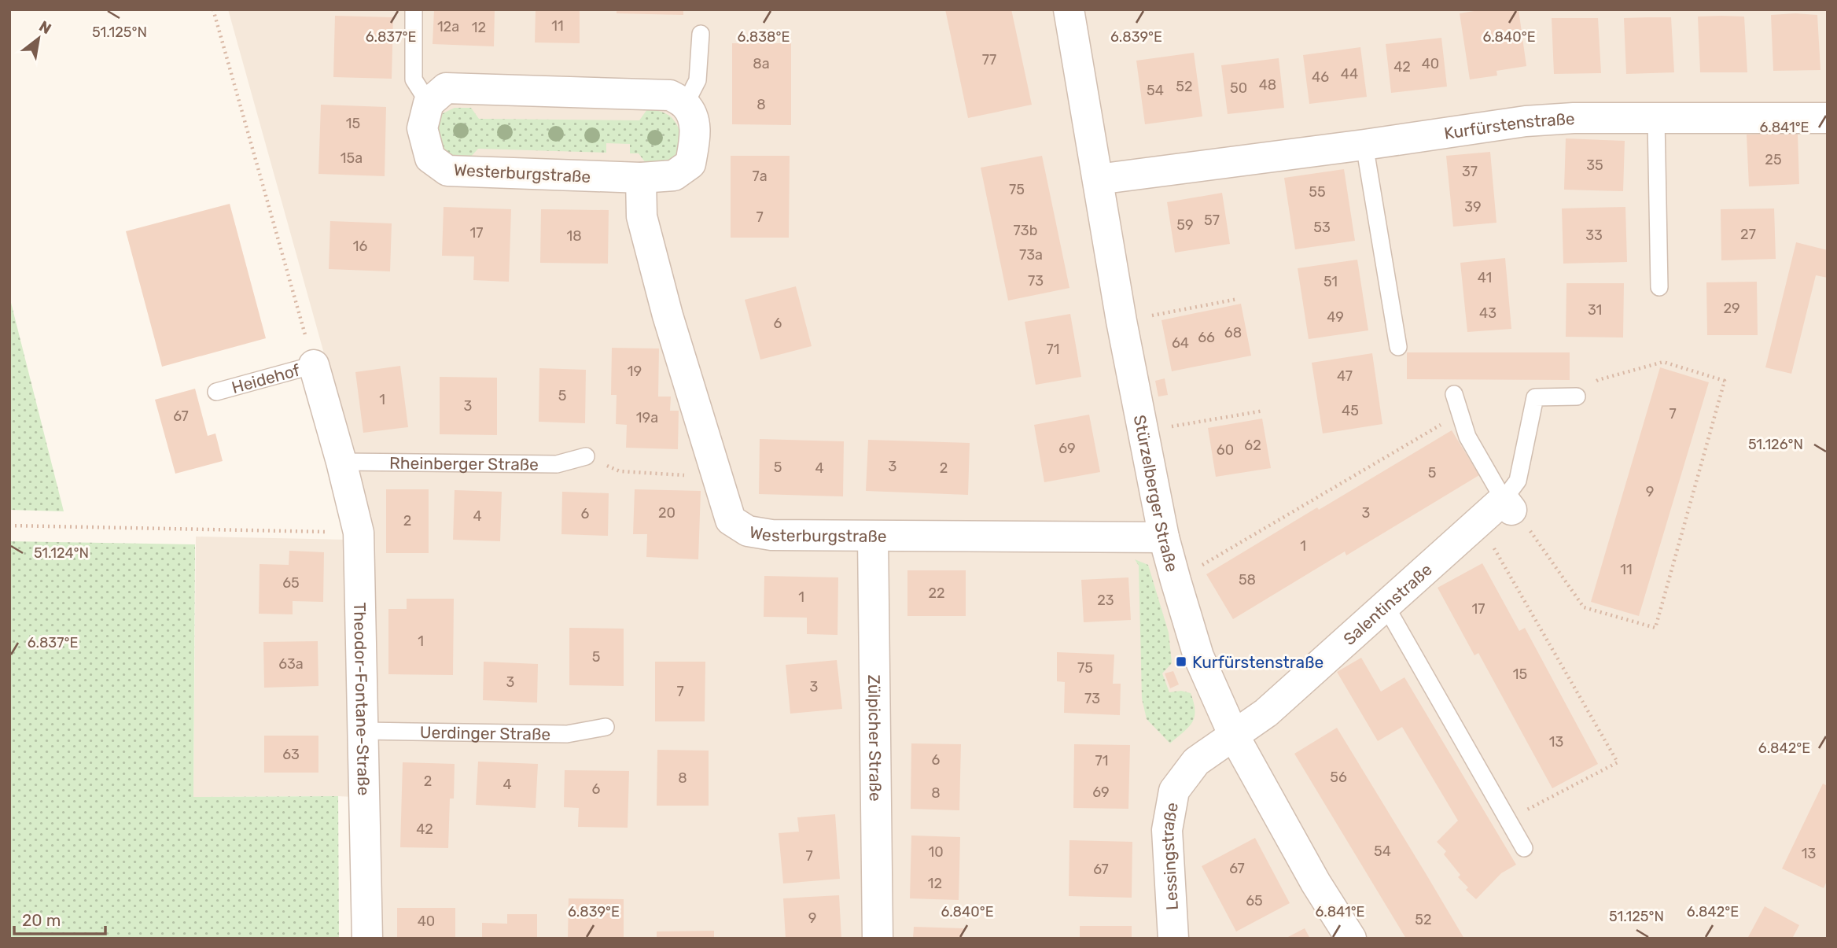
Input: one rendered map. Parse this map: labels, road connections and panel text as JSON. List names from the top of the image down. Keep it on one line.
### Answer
{"streets":{"street":["Kurfürstenstraße","Westerburgstraße","Stürzelberger Straße","Salentinstraße","Theodor-Fontane-Straße","Zülpicher Straße","Lessingstraße"],"lane":["Heidehof","Rheinberger Straße","Uerdinger Straße"]},"crossings":[["Kurfürstenstraße","Stürzelberger Straße"],["Westerburgstraße","Stürzelberger Straße"],["Westerburgstraße","Zülpicher Straße"],["Heidehof","Theodor-Fontane-Straße"],["Rheinberger Straße","Theodor-Fontane-Straße"],["Stürzelberger Straße","Salentinstraße"],["Stürzelberger Straße","Lessingstraße"],["Salentinstraße","Lessingstraße"],["Theodor-Fontane-Straße","Uerdinger Straße"]],"places":{"transit":["Kurfürstenstraße"]},"house_numbers":["11","12a","12","77","8a","40","42","44","46","48","52","50","54","8","15","15a","25","35","37","7a","75","55","39","7","57","59","53","73b","17","27","33","18","16","73a","41","73","51","29","31","43","49","6","68","66","64","71","19","47","5","1","3","45","7","67","19a","62","69","60","3","5","4","2","5","9","20","3","6","4","2","1","11","58","65","22","1","23","17","1","5","63a","75","15","3","3","7","73","13","63","6","71","56","8","2","4","6","69","8","42","54","10","13","7","67","67","12","65","9","52","40"],"scale_bar":"20 m","north":"top right","coordinates":["51.125°N","6.839°E","6.837°E","6.838°E","6.840°E","6.841°E","51.126°N","51.124°N","6.842°E"]}
